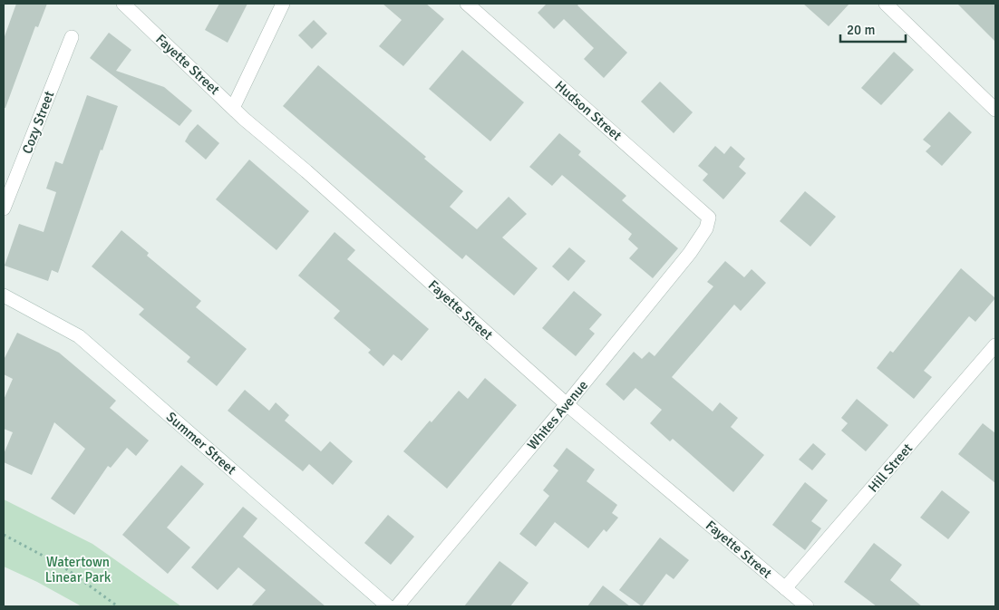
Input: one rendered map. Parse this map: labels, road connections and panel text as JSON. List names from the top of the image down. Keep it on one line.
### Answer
{"streets":{"street":["Fayette Street","Hudson Street","Cozy Street","Whites Avenue","Summer Street","Hill Street"]},"crossings":[["Fayette Street","Whites Avenue"],["Fayette Street","Hill Street"],["Hudson Street","Whites Avenue"]],"parks":["Watertown Linear Park"],"scale_bar":"20 m"}
